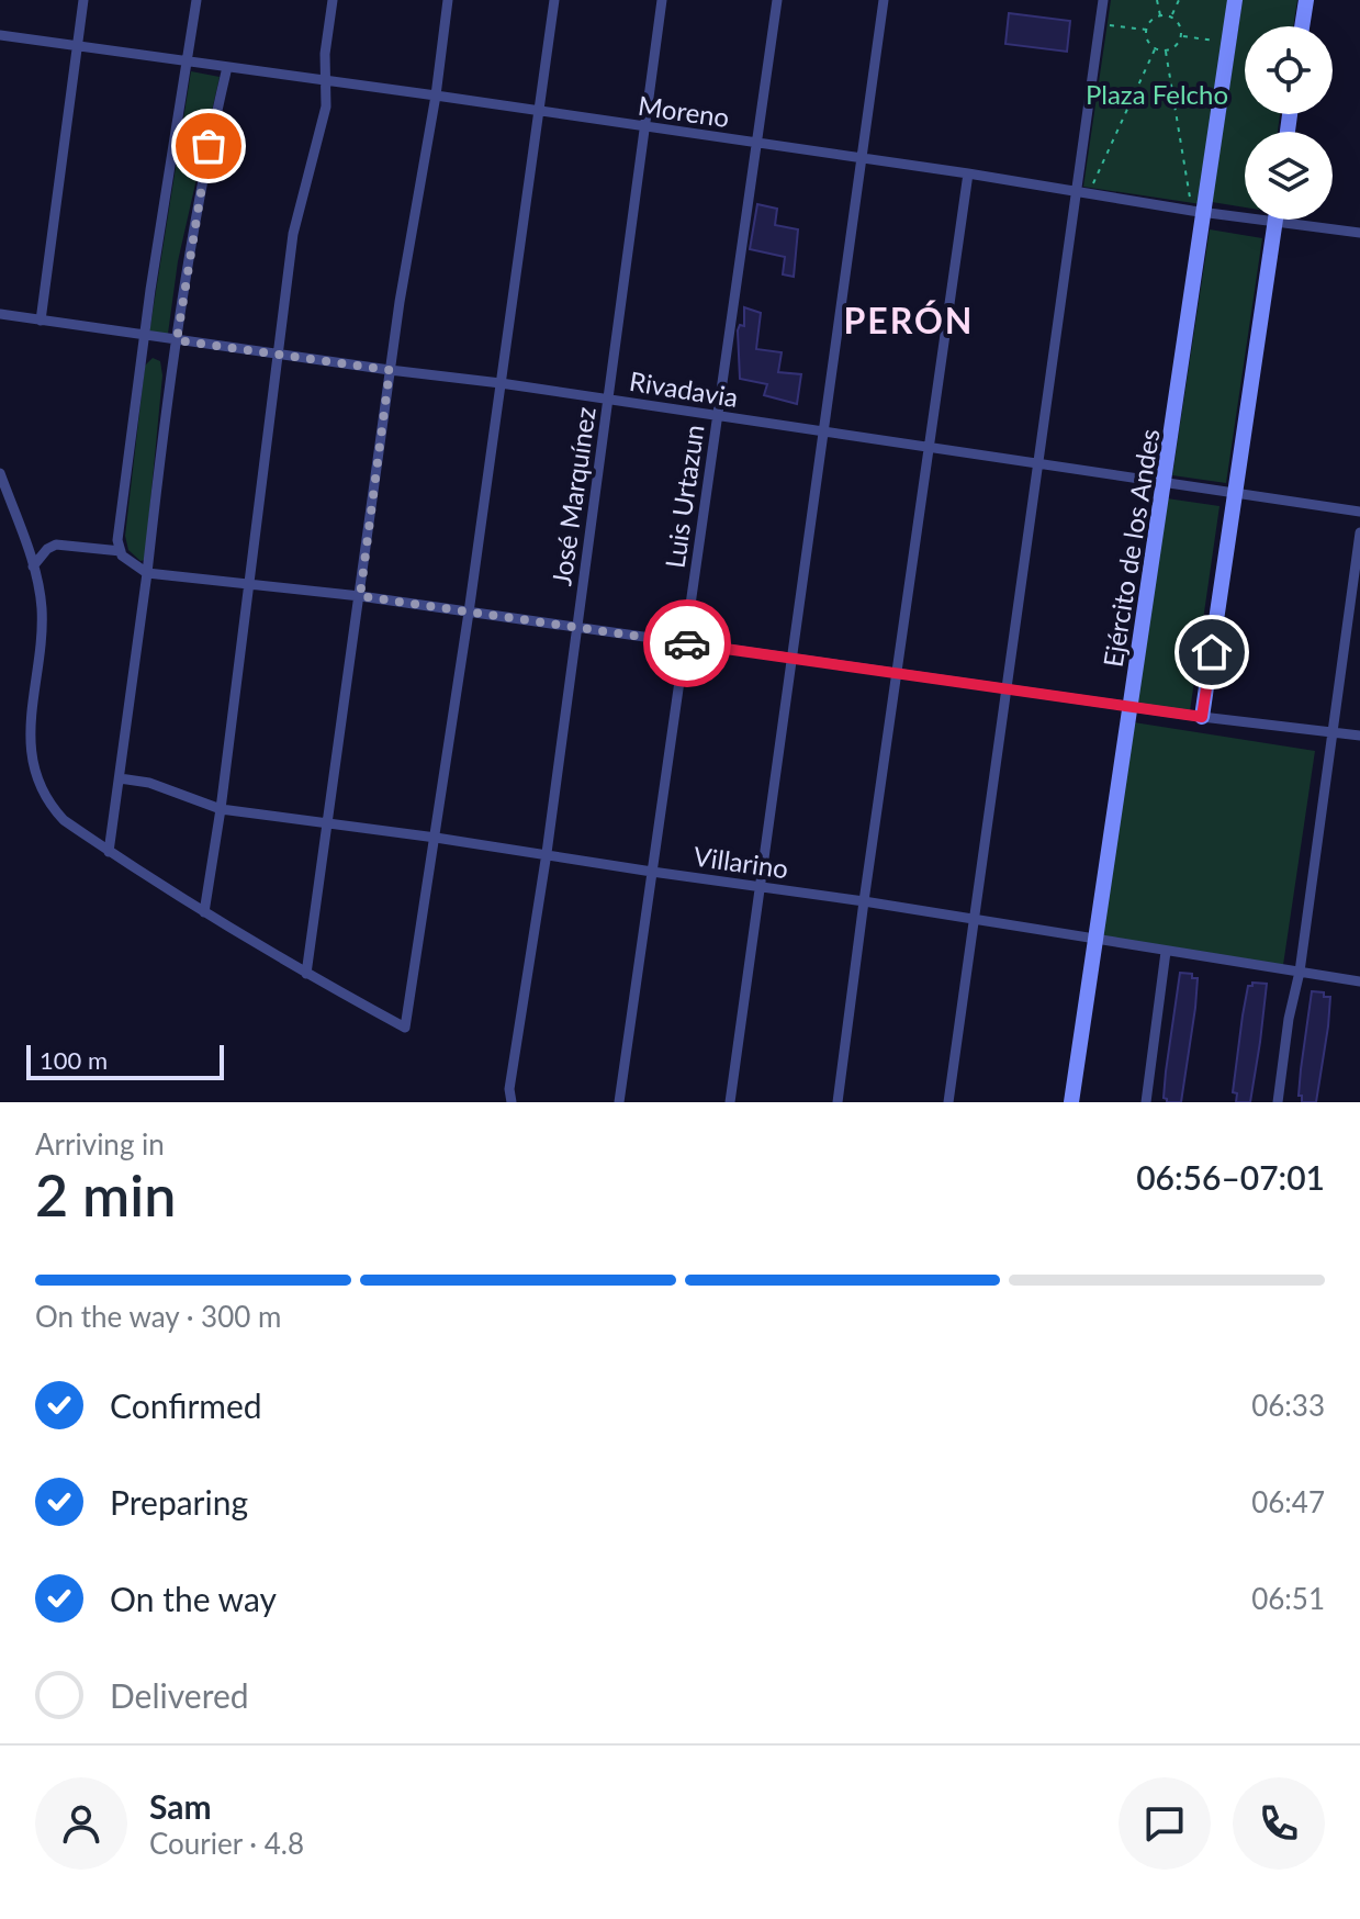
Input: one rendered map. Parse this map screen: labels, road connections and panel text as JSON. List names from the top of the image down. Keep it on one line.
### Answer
{"streets":{"street":["Moreno","Rivadavia","José Marquínez","Luis Urtazun","Ejército de los Andes","Villarino"]},"crossings":[["Moreno","José Marquínez"],["Moreno","Luis Urtazun"],["Moreno","Ejército de los Andes"],["Rivadavia","José Marquínez"],["Rivadavia","Luis Urtazun"],["Rivadavia","Ejército de los Andes"],["José Marquínez","Villarino"],["Luis Urtazun","Villarino"],["Ejército de los Andes","Villarino"]],"districts":["PERÓN"],"parks":["Plaza Felcho"],"scale_bar":"100 m","page":{"scale":"100 m","heading":["2 min","Arriving in","06:56–07:01"],"panel":["Sam","Courier · 4.8"],"bar":"On the way · 300 m","list":[["Confirmed","06:33"],["Preparing","06:47"],["On the way","06:51"],"Delivered"]}}
